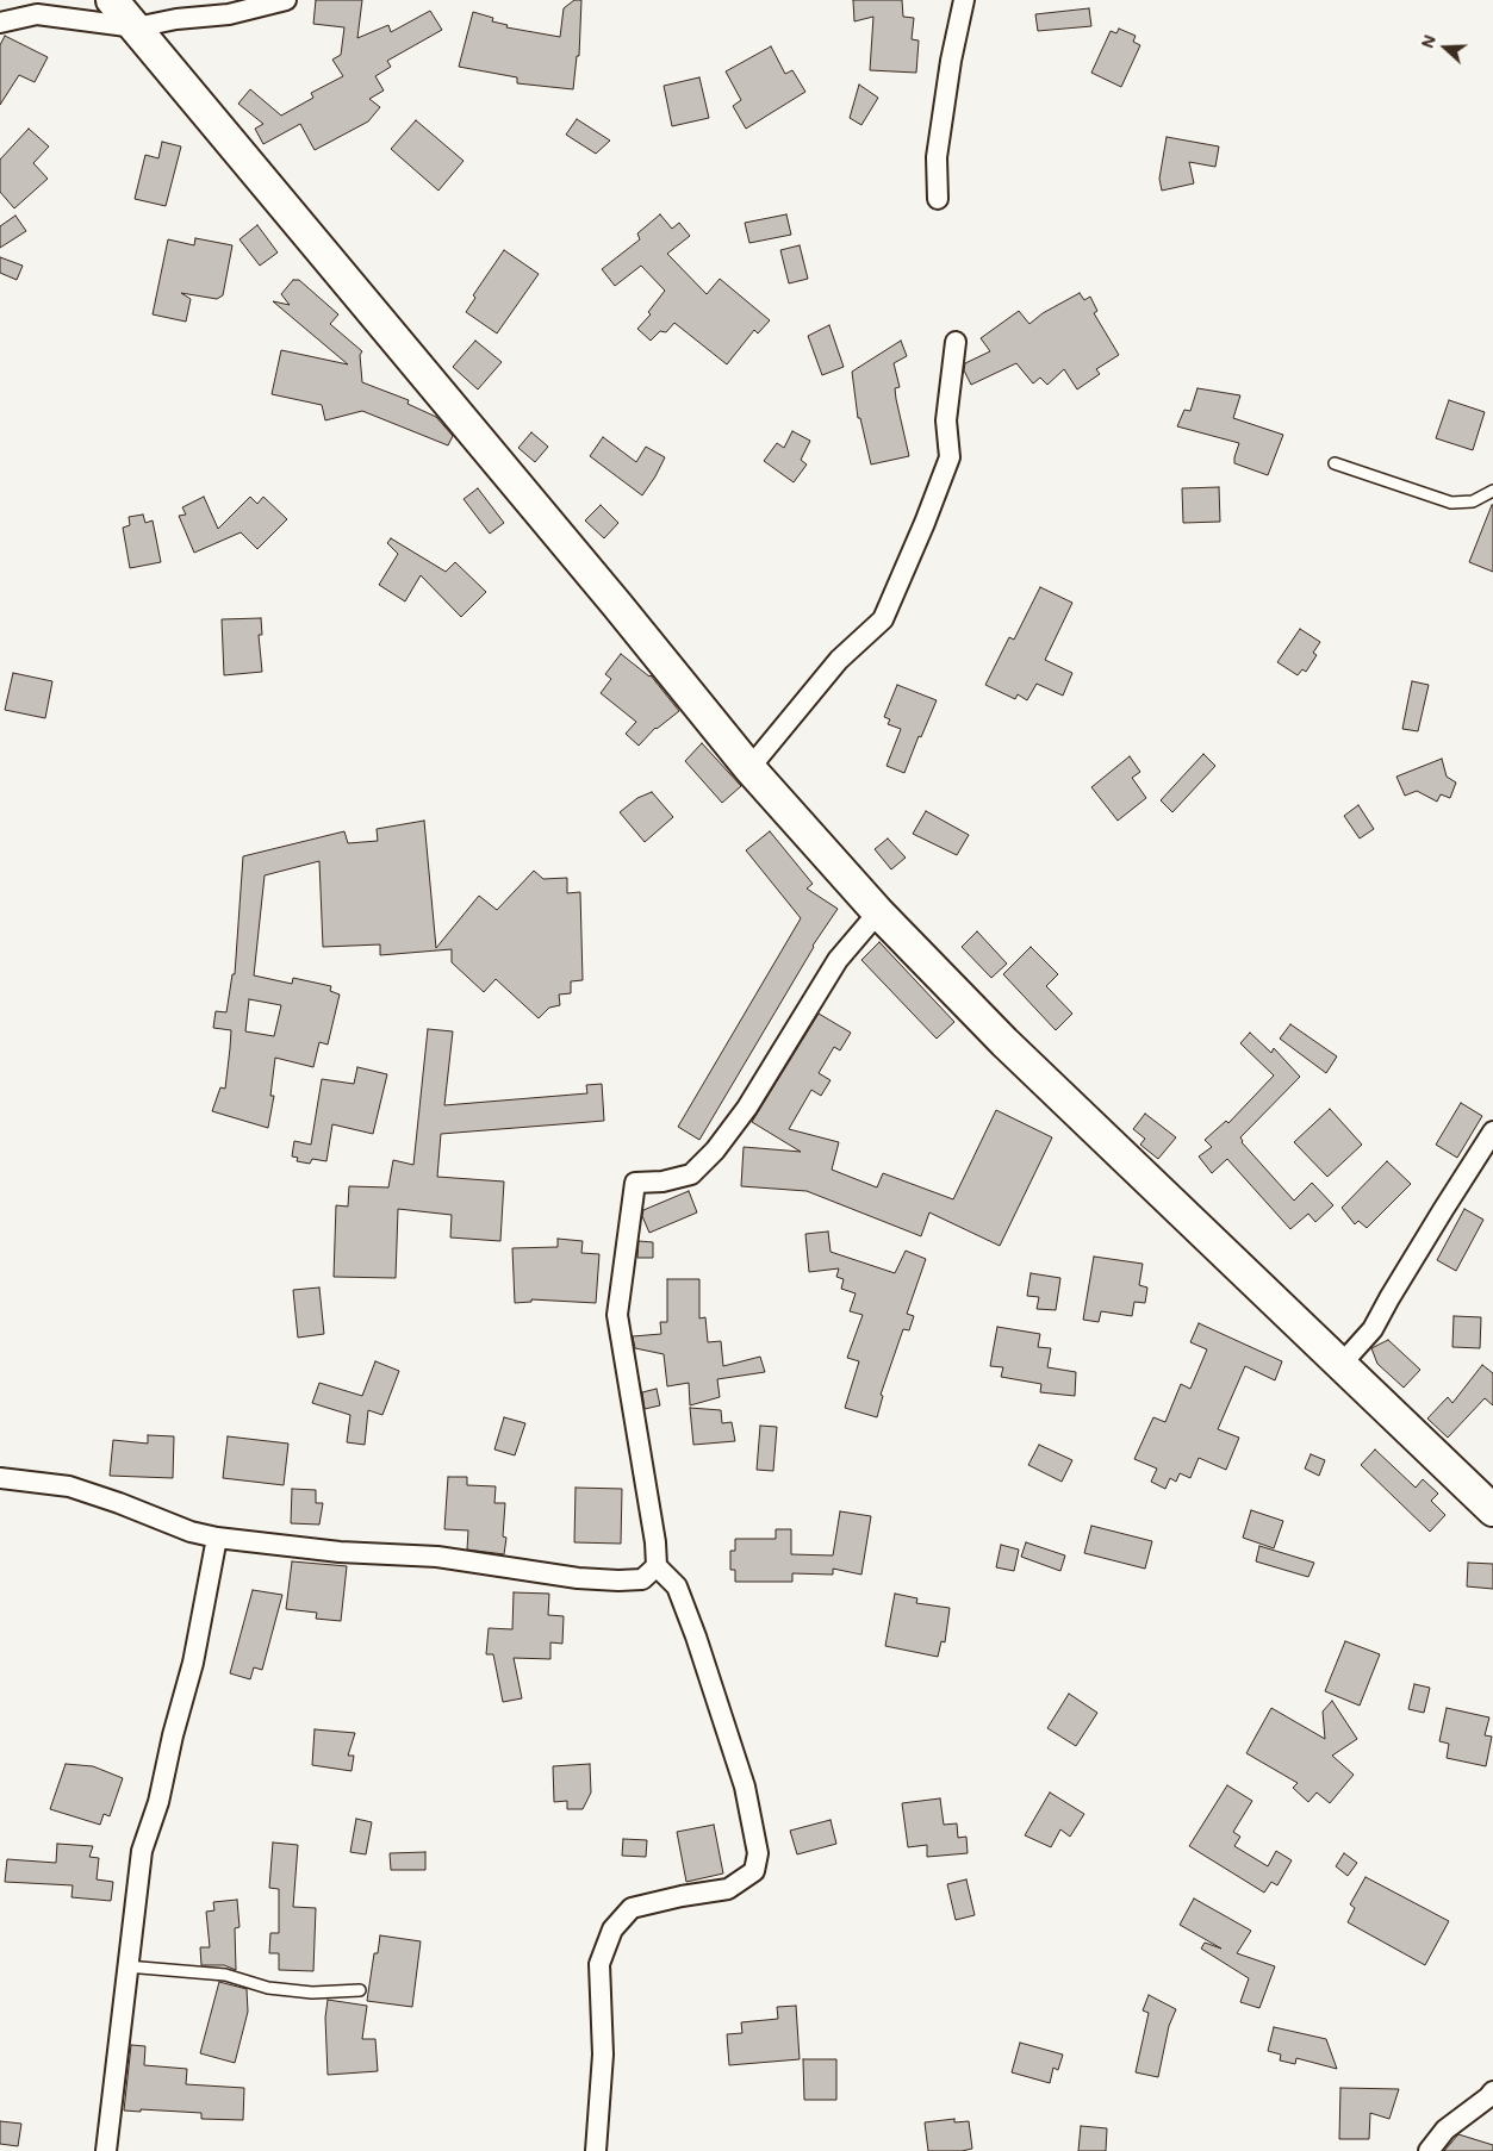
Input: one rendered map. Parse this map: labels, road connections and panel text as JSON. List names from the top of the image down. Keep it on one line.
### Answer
{"north":"left"}
